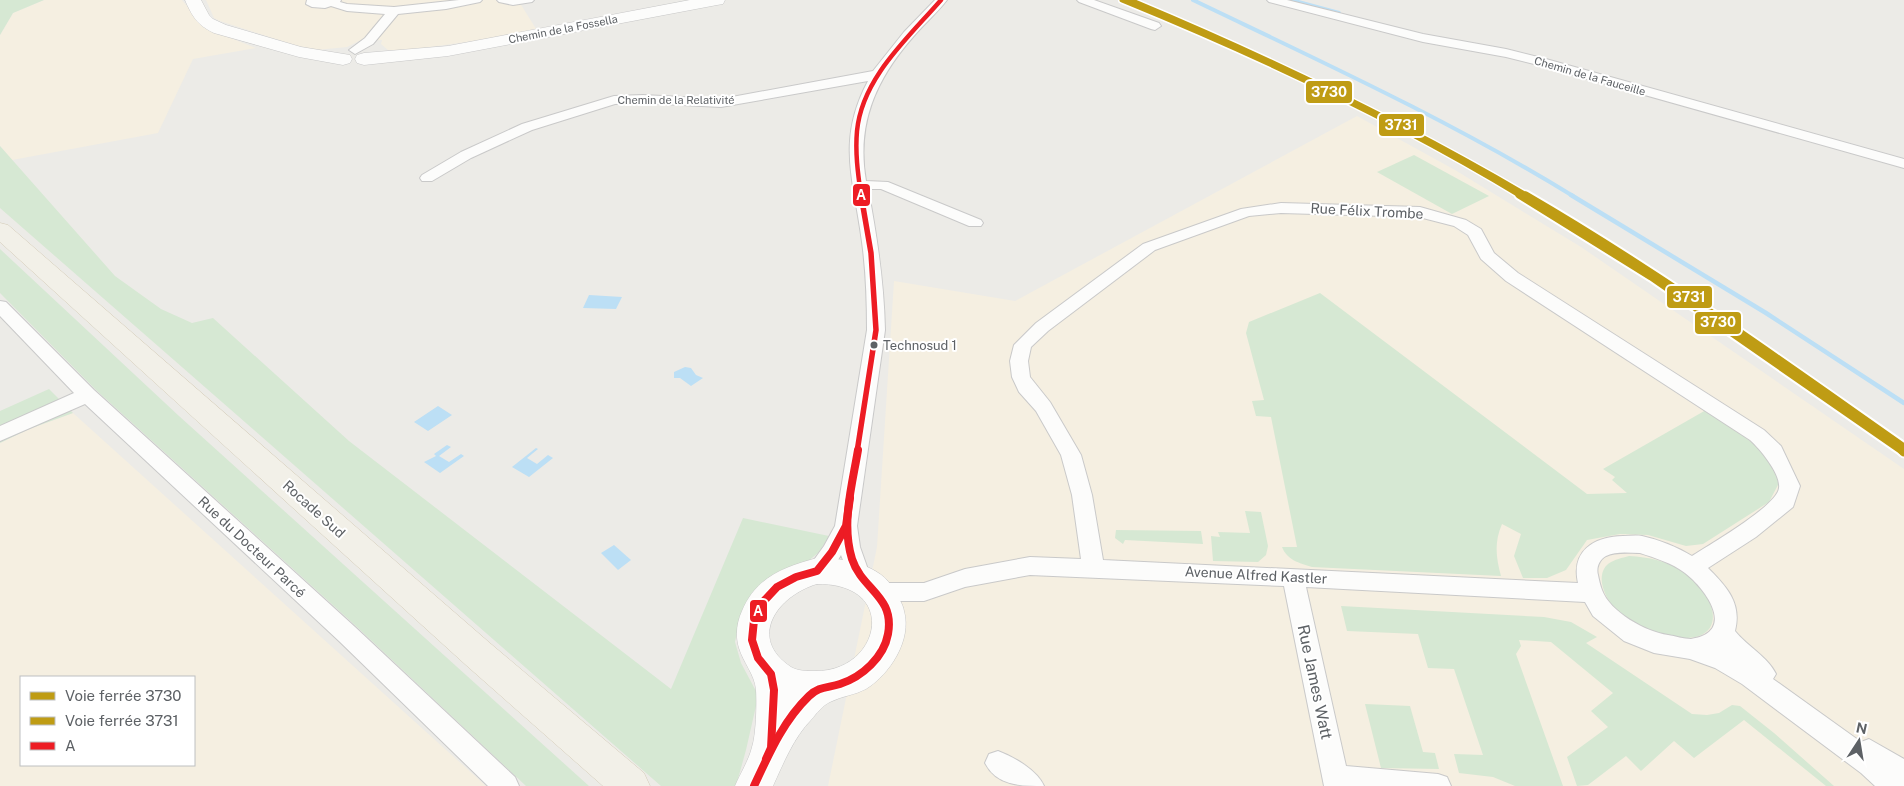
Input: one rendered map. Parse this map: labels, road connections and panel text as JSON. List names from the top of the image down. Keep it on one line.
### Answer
{"streets":{"main road":["Rocade Sud"],"street":["Chemin de la Fossella","Chemin de la Fauceille","Chemin de la Relativité","Rue Félix Trombe","Rue du Docteur Parcé","Avenue Alfred Kastler","Rue James Watt"]},"crossings":[["Rue Félix Trombe","Avenue Alfred Kastler"],["Avenue Alfred Kastler","Rue James Watt"]],"places":["Technosud 1"],"lines":["rail line 3730","rail line 3731","transit line A"],"legend":["Voie ferrée 3730","Voie ferrée 3731","A"],"north":"top"}
